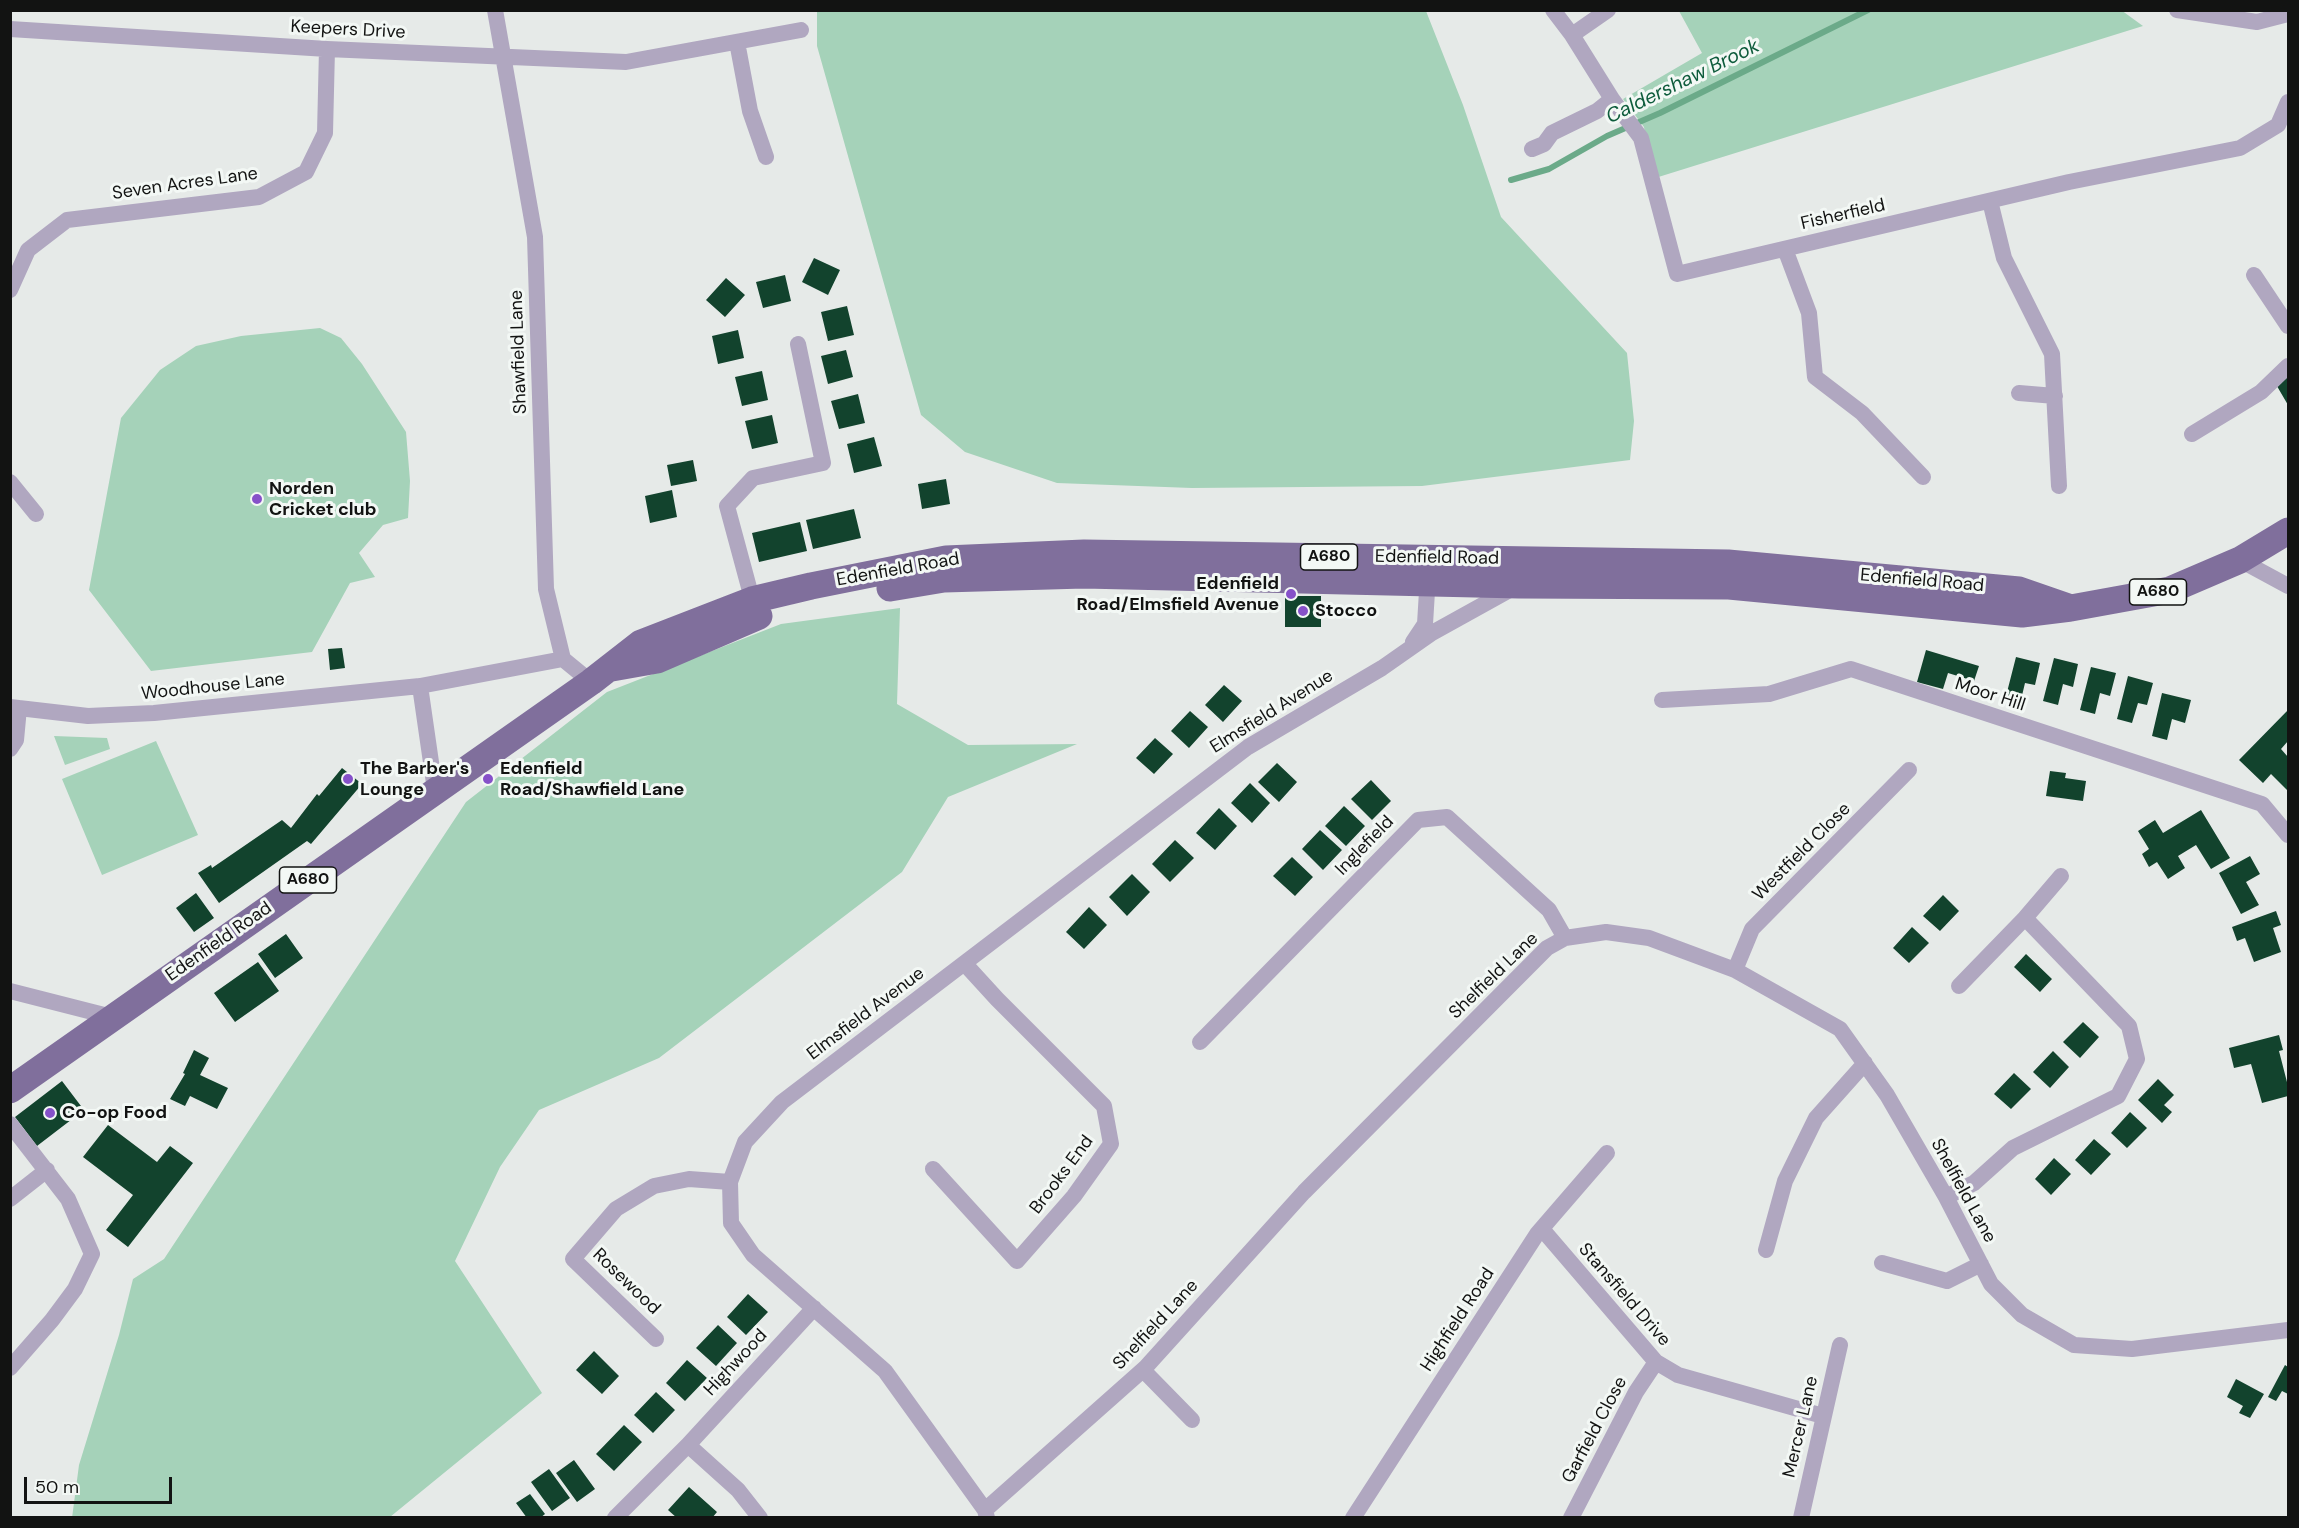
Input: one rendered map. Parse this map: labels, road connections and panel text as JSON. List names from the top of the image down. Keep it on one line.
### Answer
{"streets":{"main road":["A680","Edenfield Road"],"street":["Keepers Drive","Seven Acres Lane","Fisherfield","Shawfield Lane","Woodhouse Lane","Moor Hill","Elmsfield Avenue","Inglefield","Westfield Close","Shelfield Lane","Brooks End","Rosewood","Stansfield Drive","Highfield Road","Highwood","Mercer Lane","Garfield Close"]},"crossings":[["Keepers Drive","Seven Acres Lane"],["Keepers Drive","Shawfield Lane"],["Shawfield Lane","Woodhouse Lane"],["Edenfield Road","Elmsfield Avenue"],["Elmsfield Avenue","Shelfield Lane"],["Elmsfield Avenue","Brooks End"],["Elmsfield Avenue","Rosewood"],["Elmsfield Avenue","Highwood"],["Inglefield","Shelfield Lane"],["Westfield Close","Shelfield Lane"],["Stansfield Drive","Highfield Road"],["Stansfield Drive","Mercer Lane"],["Stansfield Drive","Garfield Close"]],"water":["Caldershaw Brook"],"places":["Norden Cricket club","Edenfield Road/Elmsfield Avenue","Stocco","The Barber's Lounge","Edenfield Road/Shawfield Lane","Co-op Food"],"scale_bar":"50 m"}
